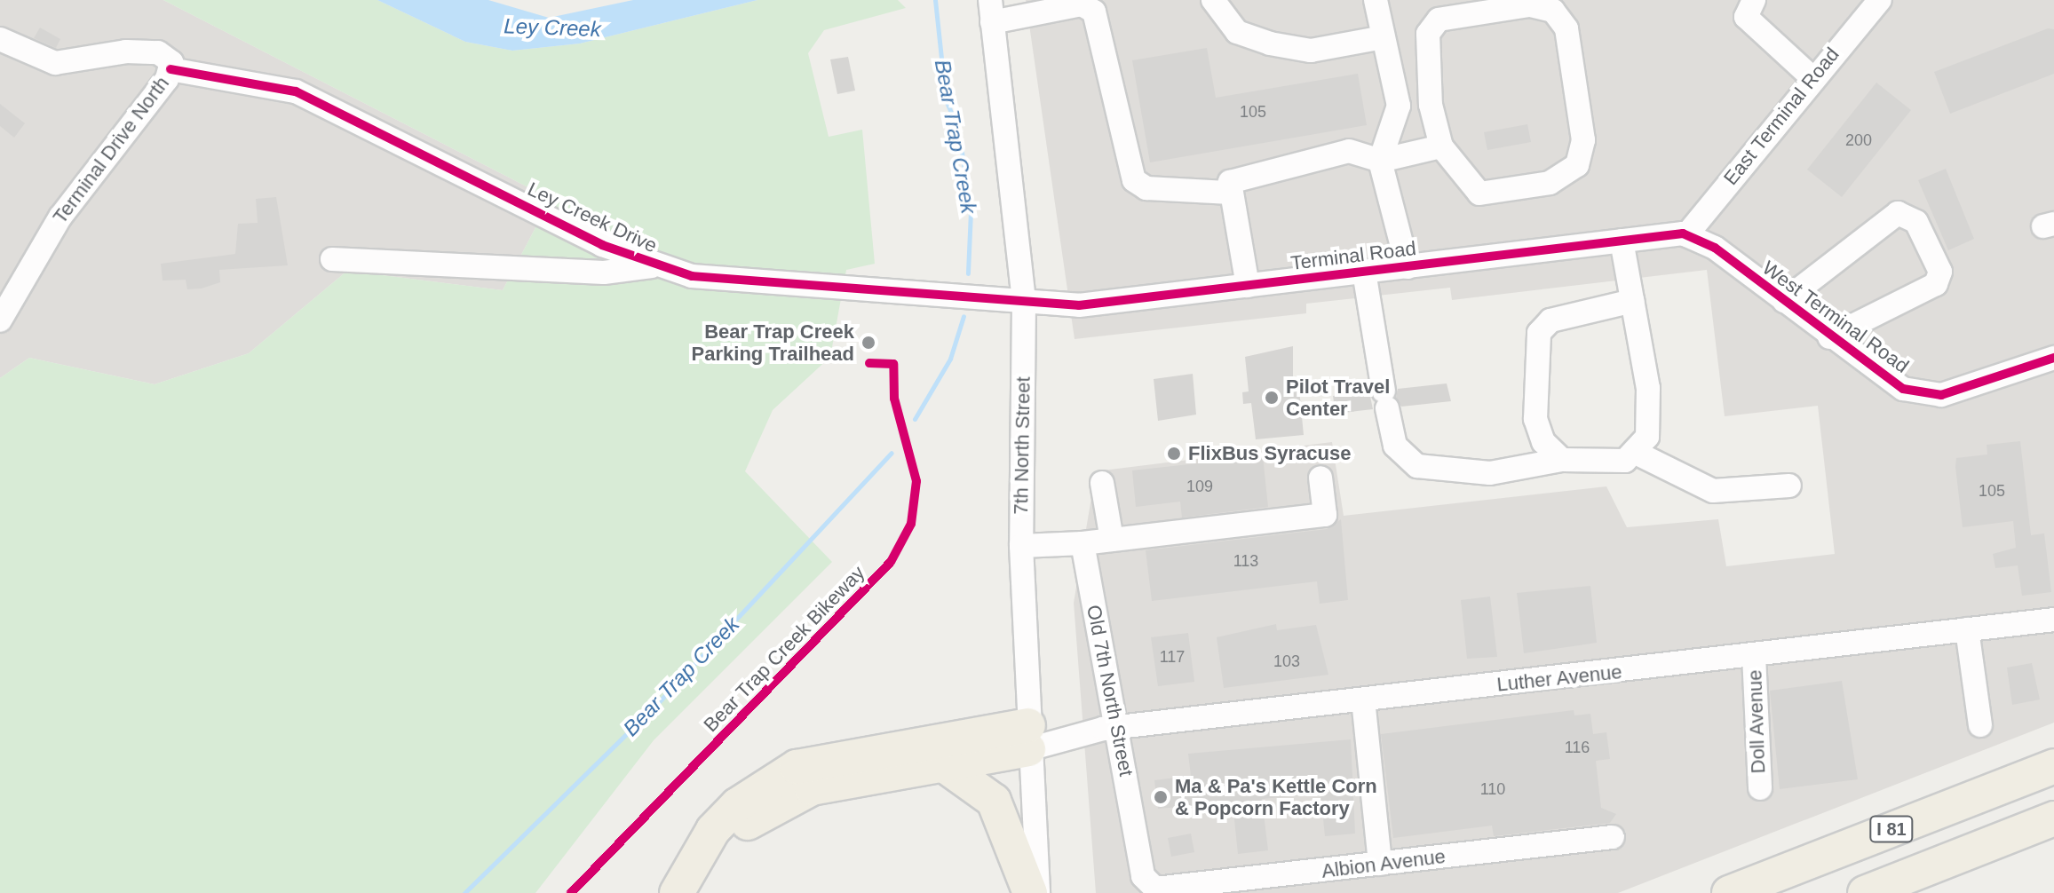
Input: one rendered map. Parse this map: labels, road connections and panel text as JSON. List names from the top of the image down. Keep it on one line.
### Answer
{"streets":{"highway":["I 81"],"street":["East Terminal Road","Terminal Drive North","Ley Creek Drive","Terminal Road","West Terminal Road","7th North Street","Luther Avenue","Old 7th North Street","Doll Avenue","Albion Avenue"],"cycle path":["Bear Trap Creek Bikeway"]},"crossings":[["East Terminal Road","Terminal Road"],["East Terminal Road","West Terminal Road"],["Terminal Drive North","Ley Creek Drive"],["Ley Creek Drive","Terminal Road"],["Ley Creek Drive","7th North Street"],["Terminal Road","West Terminal Road"],["Terminal Road","7th North Street"],["7th North Street","Luther Avenue"],["Luther Avenue","Old 7th North Street"],["Luther Avenue","Doll Avenue"],["Old 7th North Street","Albion Avenue"]],"water":["Ley Creek","Bear Trap Creek"],"places":["Bear Trap Creek Parking Trailhead","Pilot Travel Center","FlixBus Syracuse","Ma & Pa's Kettle Corn & Popcorn Factory"],"house_numbers":["105","200","109","105","113","117","103","116","110"]}
